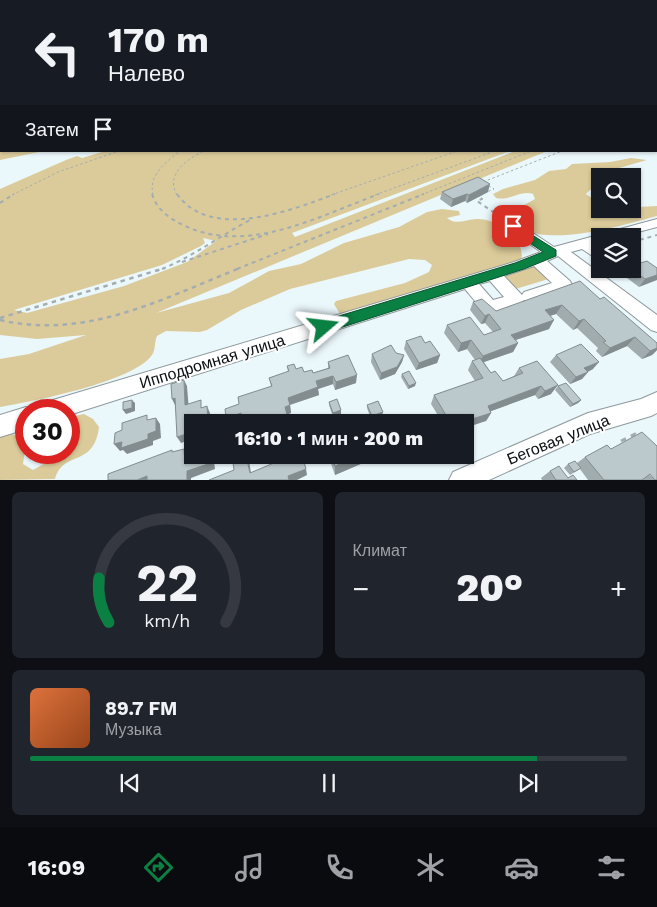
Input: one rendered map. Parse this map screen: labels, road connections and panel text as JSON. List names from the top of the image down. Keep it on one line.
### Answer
{"streets":{"street":["Ипподромная улица","Беговая улица"]},"page":{"turn":["170 m","Налево"],"then":"Затем","limit":"30","trip":"16:10 · 1 мин · 200 m","tile":"Климат","heat":["−","20°","+"],"song":["89.7 FM","Музыка"],"tabs":"16:09","gauge":["22","km/h"]}}
